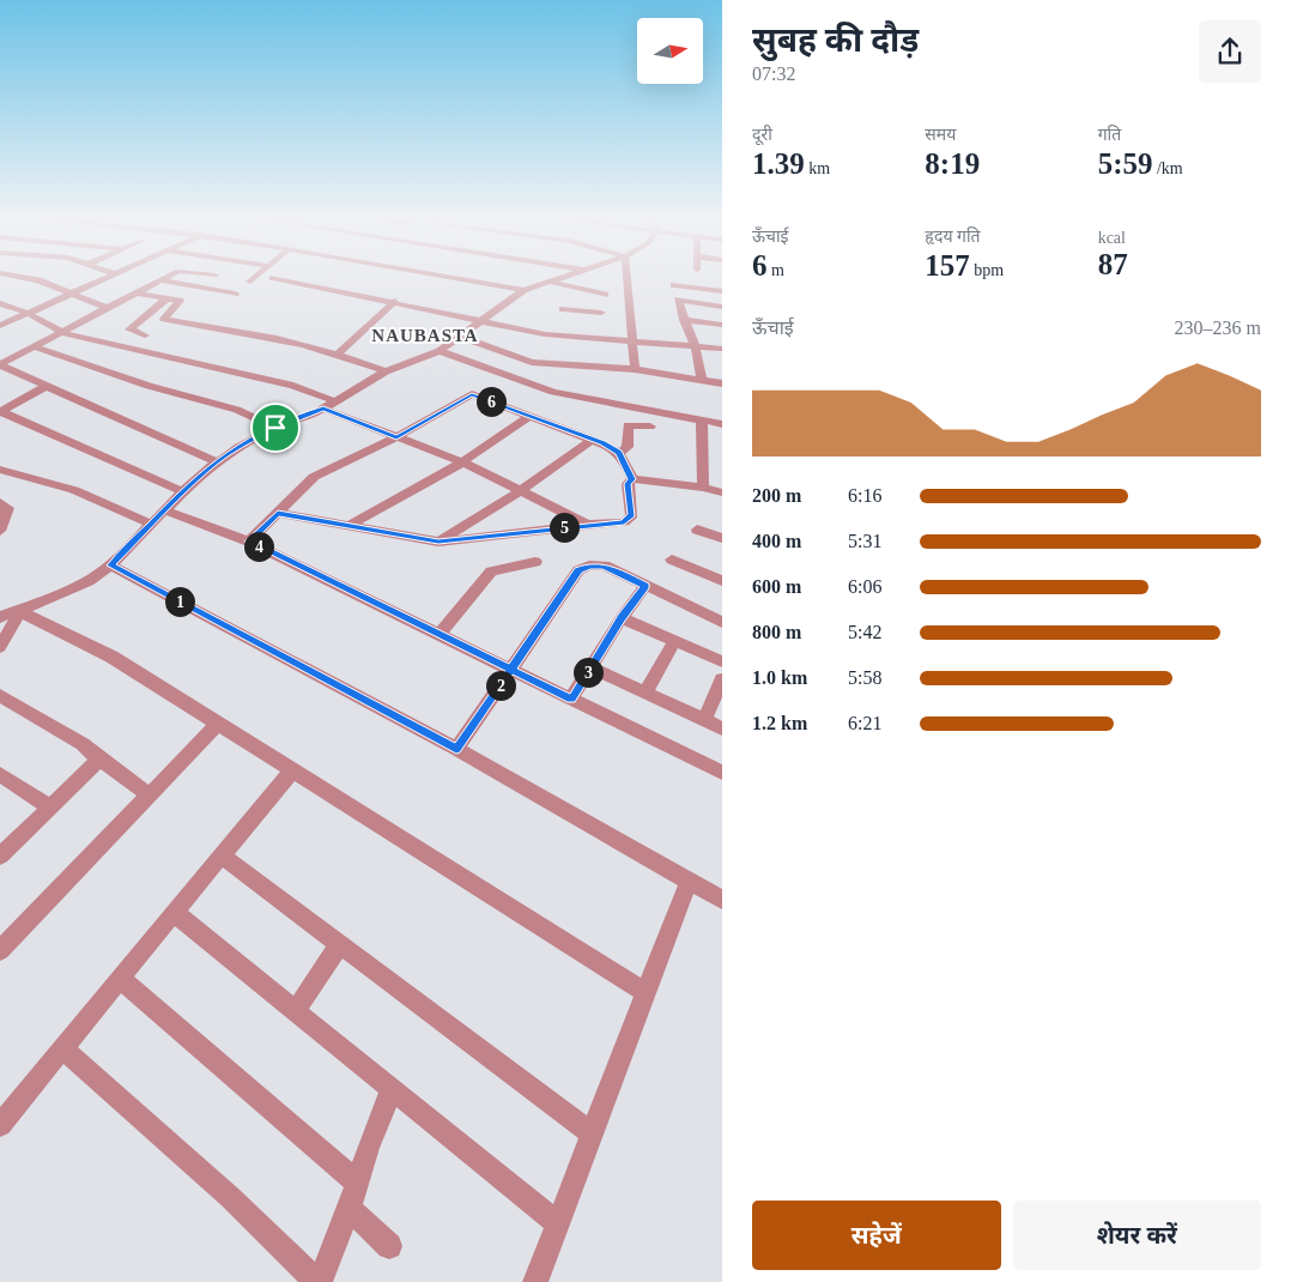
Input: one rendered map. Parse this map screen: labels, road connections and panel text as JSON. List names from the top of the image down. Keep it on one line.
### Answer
{"districts":["NAUBASTA"],"north":"right","page":{"heading":["सुबह की दौड़","07:32"],"stats":[["दूरी","1.39 km"],["समय","8:19"],["गति","5:59 /km"],["ऊँचाई","6 m"],["हृदय गति","157 bpm"],["kcal","87"]],"chart":["ऊँचाई","230–236 m"],"pins":["6","5","4","1","3","2"],"list":[{"name":"200 m","note":"6:16"},{"name":"400 m","note":"5:31"},{"name":"600 m","note":"6:06"},{"name":"800 m","note":"5:42"},{"name":"1.0 km","note":"5:58"},{"name":"1.2 km","note":"6:21"}],"buttons":["सहेजें","शेयर करें"]}}
